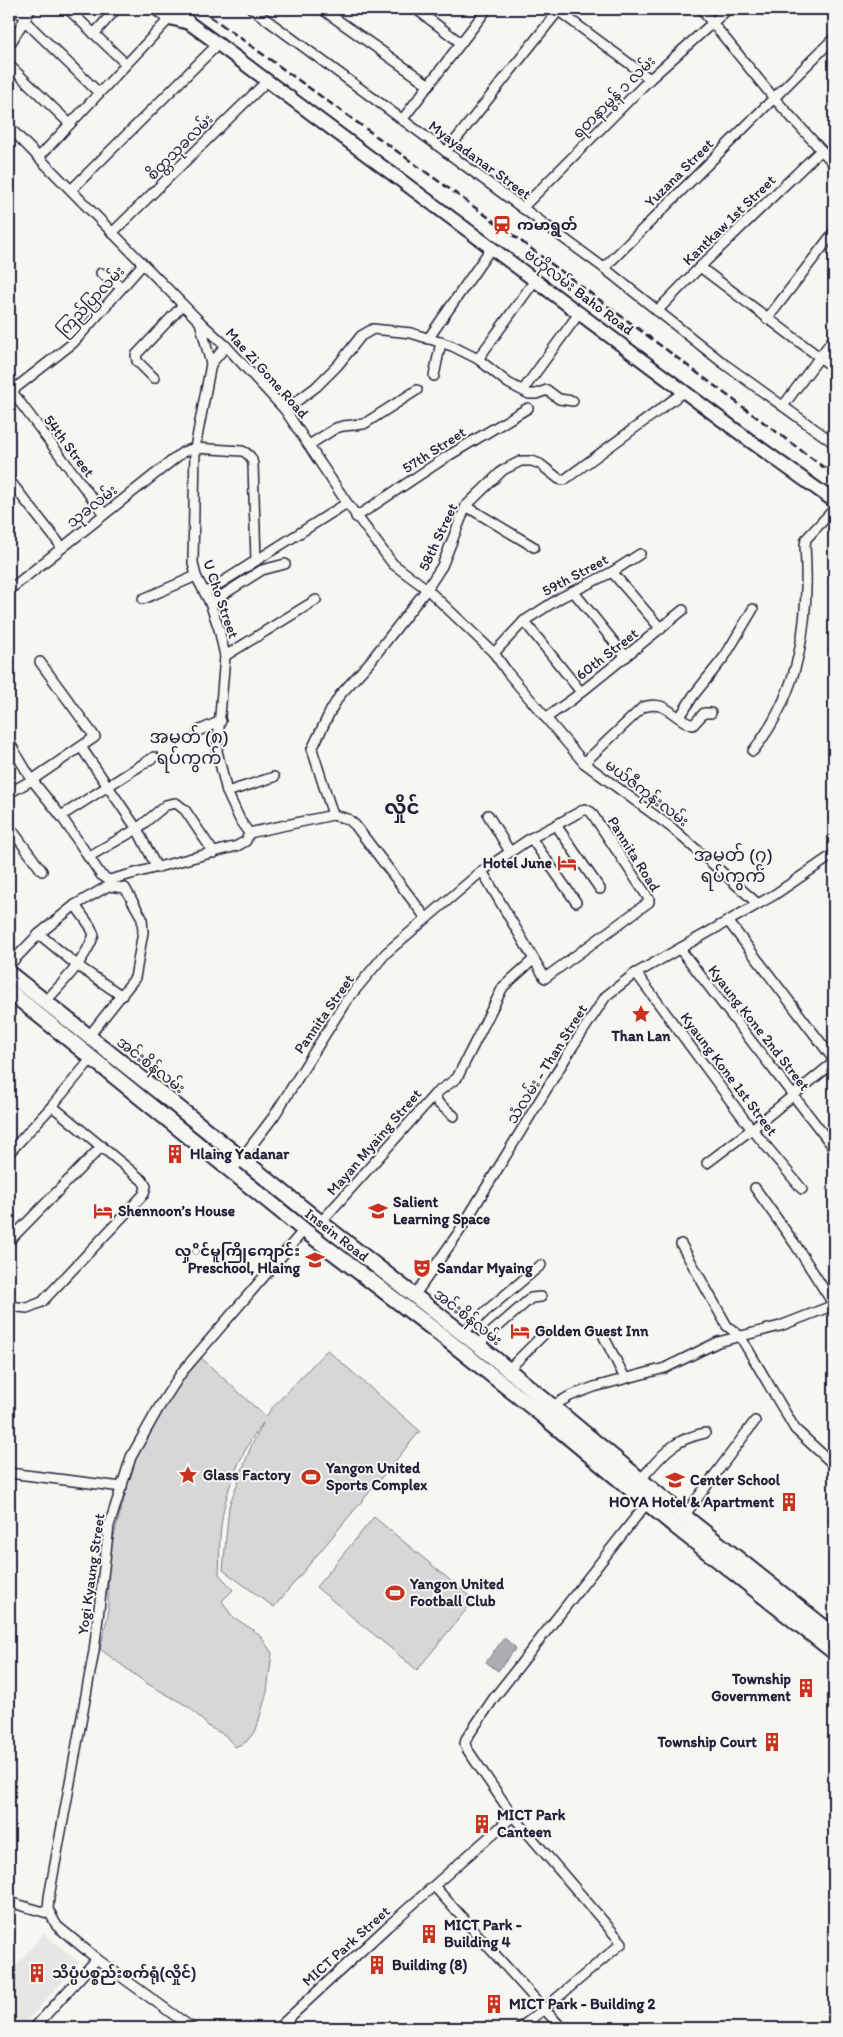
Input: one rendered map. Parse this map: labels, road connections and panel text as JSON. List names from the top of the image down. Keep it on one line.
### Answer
{"streets":{"main road":["ဗဟိုလမ်း Baho Road","အင်းစိန်လမ်း","Insein Road"],"street":["ရတနာမွန် ၁ လမ်း","စိတ္တသုခလမ်း","Myayadanar Street","Yuzana Street","Kantkaw 1st Street","ကြည်ပြာလမ်း","Mae Zi Gone Road","54th Street","57th Street","သုခလမ်း","58th Street","59th Street","U Cho Street","60th Street","မယ်ဇီကုန်းလမ်း","Pannita Road","Pannita Street","Kyaung Kone 2nd Street","သံလမ်း - Than Street","Kyaung Kone 1st Street","Mayan Myaing Street","Yogi Kyaung Street","MICT Park Street"]},"crossings":[["ရတနာမွန် ၁ လမ်း","Myayadanar Street"],["စိတ္တသုခလမ်း","ဗဟိုလမ်း Baho Road"],["စိတ္တသုခလမ်း","Mae Zi Gone Road"],["Myayadanar Street","Yuzana Street"],["Myayadanar Street","Kantkaw 1st Street"],["ဗဟိုလမ်း Baho Road","58th Street"],["ကြည်ပြာလမ်း","Mae Zi Gone Road"],["ကြည်ပြာလမ်း","54th Street"],["Mae Zi Gone Road","57th Street"],["Mae Zi Gone Road","58th Street"],["Mae Zi Gone Road","59th Street"],["Mae Zi Gone Road","U Cho Street"],["Mae Zi Gone Road","60th Street"],["Mae Zi Gone Road","မယ်ဇီကုန်းလမ်း"],["54th Street","သုခလမ်း"],["သုခလမ်း","U Cho Street"],["60th Street","မယ်ဇီကုန်းလမ်း"],["မယ်ဇီကုန်းလမ်း","သံလမ်း - Than Street"],["Pannita Road","Pannita Street"],["Pannita Road","Mayan Myaing Street"],["Pannita Street","အင်းစိန်လမ်း"],["Pannita Street","Insein Road"],["Kyaung Kone 2nd Street","သံလမ်း - Than Street"],["သံလမ်း - Than Street","အင်းစိန်လမ်း"],["သံလမ်း - Than Street","Kyaung Kone 1st Street"],["အင်းစိန်လမ်း","Mayan Myaing Street"],["အင်းစိန်လမ်း","Insein Road"],["Insein Road","Yogi Kyaung Street"]],"districts":["အမှတ် (၈) ရပ်ကွက်","လှိုင်","အမှတ် (၇) ရပ်ကွက်"],"places":{"station":["ကမာရွတ်"],"hotel":["Hotel June","Shennoon’s House","Golden Guest Inn"],"place":["Than Lan","Glass Factory"],"building":["Hlaing Yadanar","HOYA Hotel & Apartment","Township Government","Township Court","MICT Park Canteen","MICT Park - Building 4","Building (8)","သိပ္ပံပစ္စည်းစက်ရုံ(လှိုင်)","MICT Park - Building 2"],"school or university":["Salient Learning Space","လှုိင်မူကြိုကျောင်း Preschool, Hlaing","Center School"],"theatre":["Sandar Myaing"],"sports":["Yangon United Sports Complex","Yangon United Football Club"]}}
